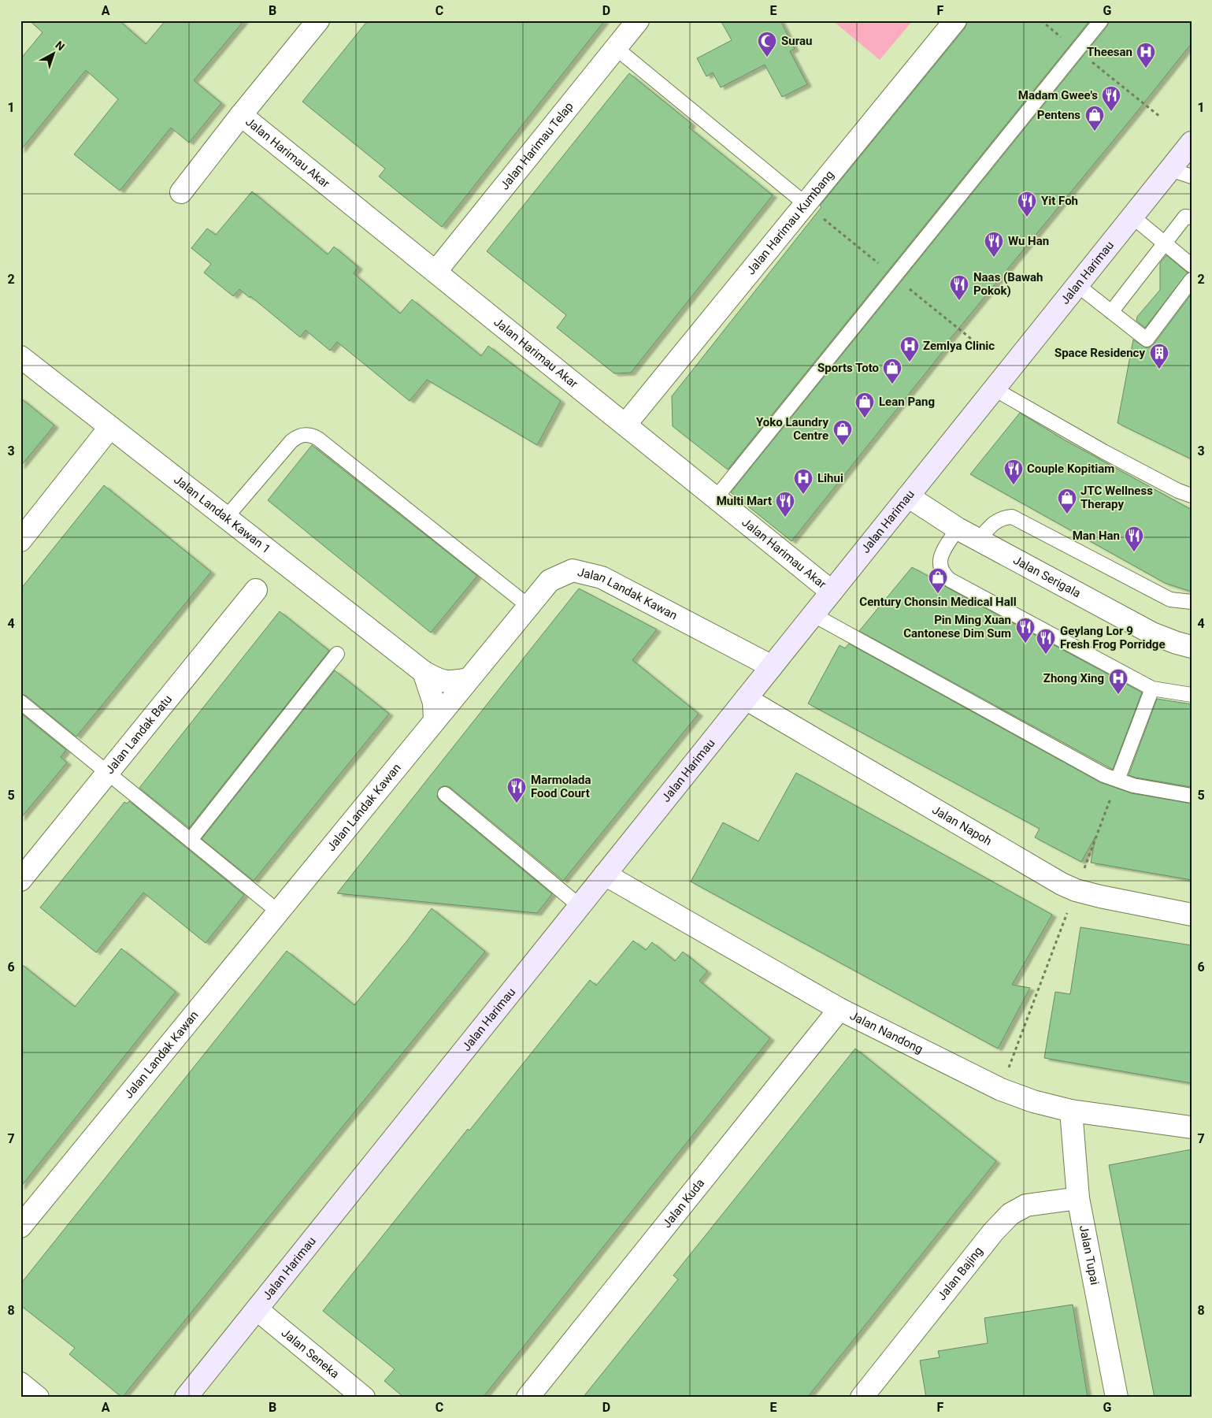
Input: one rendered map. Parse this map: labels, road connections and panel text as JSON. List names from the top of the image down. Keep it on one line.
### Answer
{"streets":{"street":["Jalan Harimau Telap","Jalan Harimau Akar","Jalan Harimau Kumbang","Jalan Harimau","Jalan Landak Kawan 1","Jalan Serigala","Jalan Landak Kawan","Jalan Landak Batu","Jalan Napoh","Jalan Nandong","Jalan Kuda","Jalan Tupai","Jalan Bajing","Jalan Seneka"]},"crossings":[["Jalan Harimau Telap","Jalan Harimau Akar"],["Jalan Harimau Akar","Jalan Harimau Kumbang"],["Jalan Harimau Akar","Jalan Harimau"],["Jalan Harimau","Jalan Serigala"],["Jalan Harimau","Jalan Landak Kawan"],["Jalan Harimau","Jalan Napoh"],["Jalan Harimau","Jalan Nandong"],["Jalan Harimau","Jalan Seneka"],["Jalan Landak Kawan 1","Jalan Landak Kawan"],["Jalan Nandong","Jalan Kuda"],["Jalan Nandong","Jalan Tupai"],["Jalan Tupai","Jalan Bajing"]],"places":{"mosque":["Surau"],"hospital":["Theesan","Zemlya Clinic","Lihui","Zhong Xing"],"restaurant":["Madam Gwee's","Yit Foh","Wu Han","Naas (Bawah Pokok)","Couple Kopitiam","Multi Mart","Man Han","Pin Ming Xuan Cantonese Dim Sum","Geylang Lor 9 Fresh Frog Porridge","Marmolada Food Court"],"shop":["Pentens","Sports Toto","Lean Pang","Yoko Laundry Centre","JTC Wellness Therapy","Century Chonsin Medical Hall"],"building":["Space Residency"]},"north":"top right","grid":{"columns":["A","B","C","D","E","F","G"],"rows":["1","2","3","4","5","6","7","8"]}}
